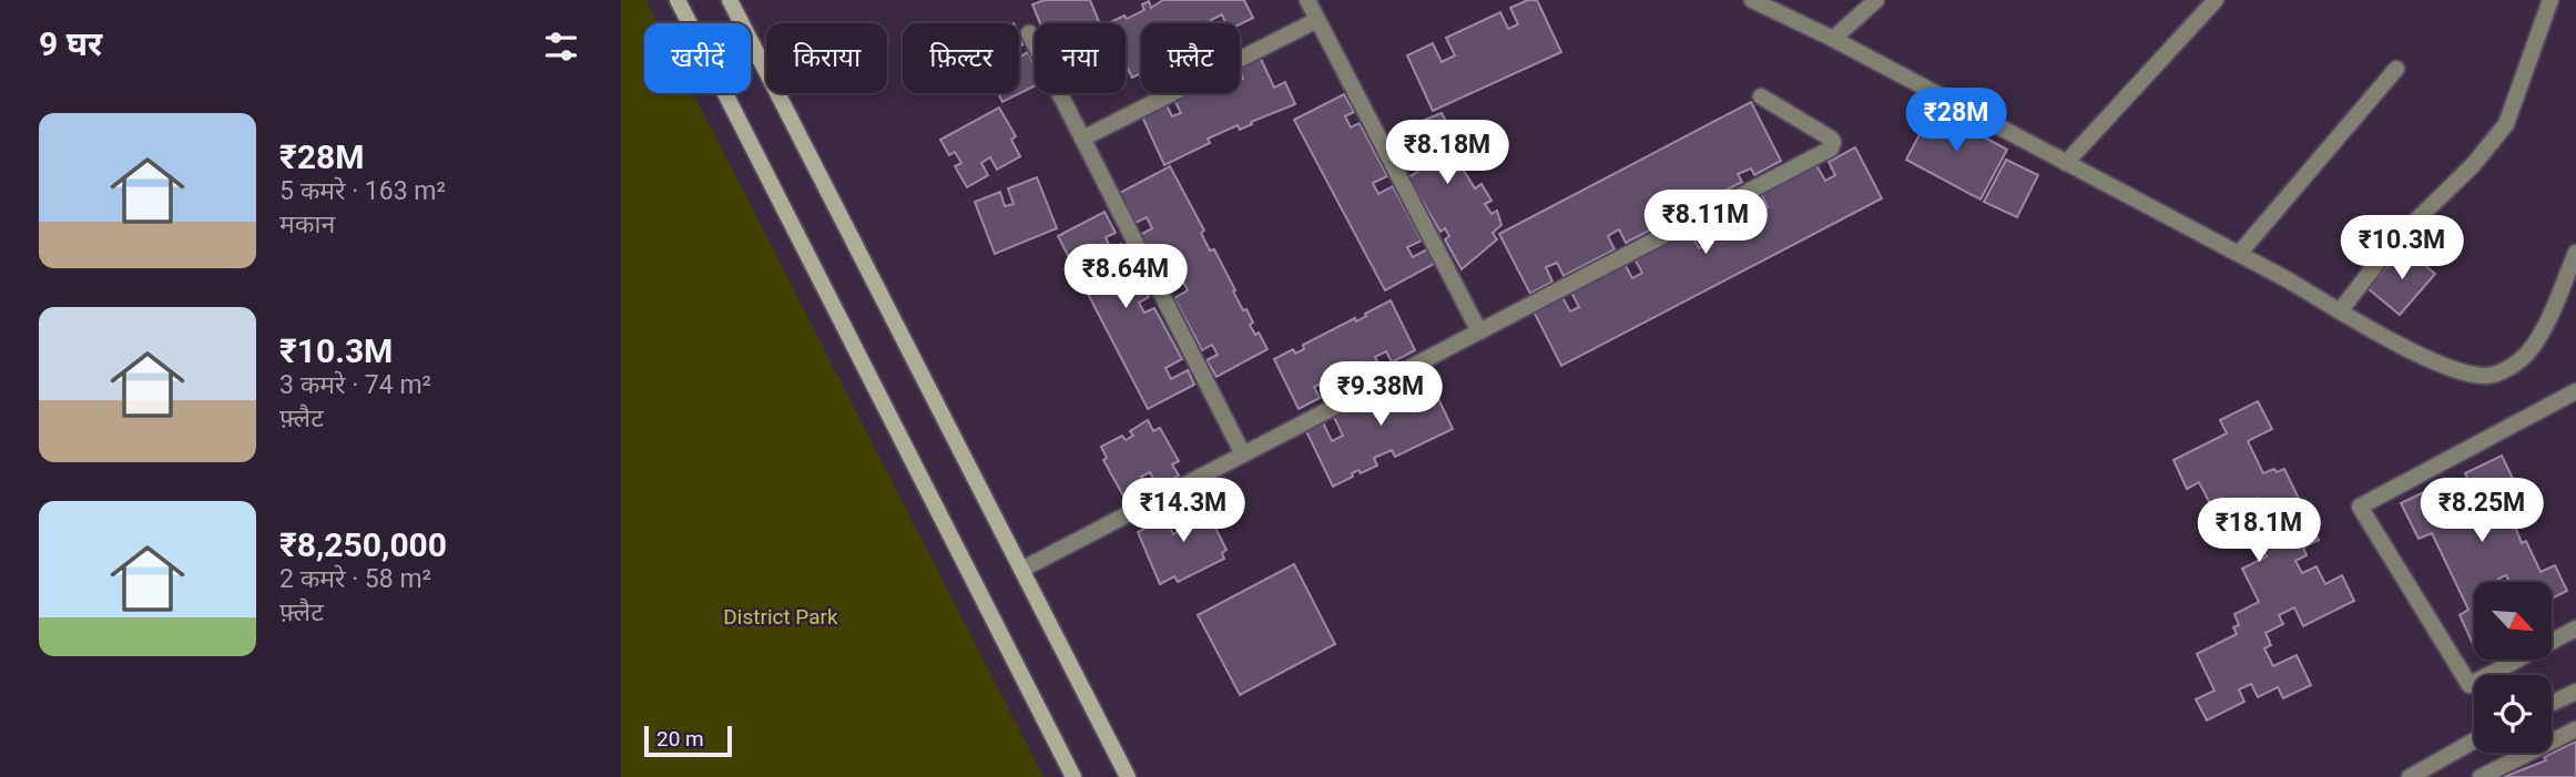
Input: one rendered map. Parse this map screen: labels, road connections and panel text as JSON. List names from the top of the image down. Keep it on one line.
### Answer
{"parks":["District Park"],"scale_bar":"20 m","north":"bottom right","page":{"heading":"9 घर","chip":["खरीदें","किराया","फ़िल्टर","नया","फ़्लैट"],"price":["₹28M","₹8.18M","₹8.11M","₹10.3M","₹8.64M","₹9.38M","₹14.3M","₹8.25M","₹18.1M"],"list":[{"name":"₹28M","note":"5 कमरे · 163 m² · मकान"},{"name":"₹10.3M","note":"3 कमरे · 74 m² · फ़्लैट"},{"name":"₹8,250,000","note":"2 कमरे · 58 m² · फ़्लैट"}],"scale":"20 m"}}
